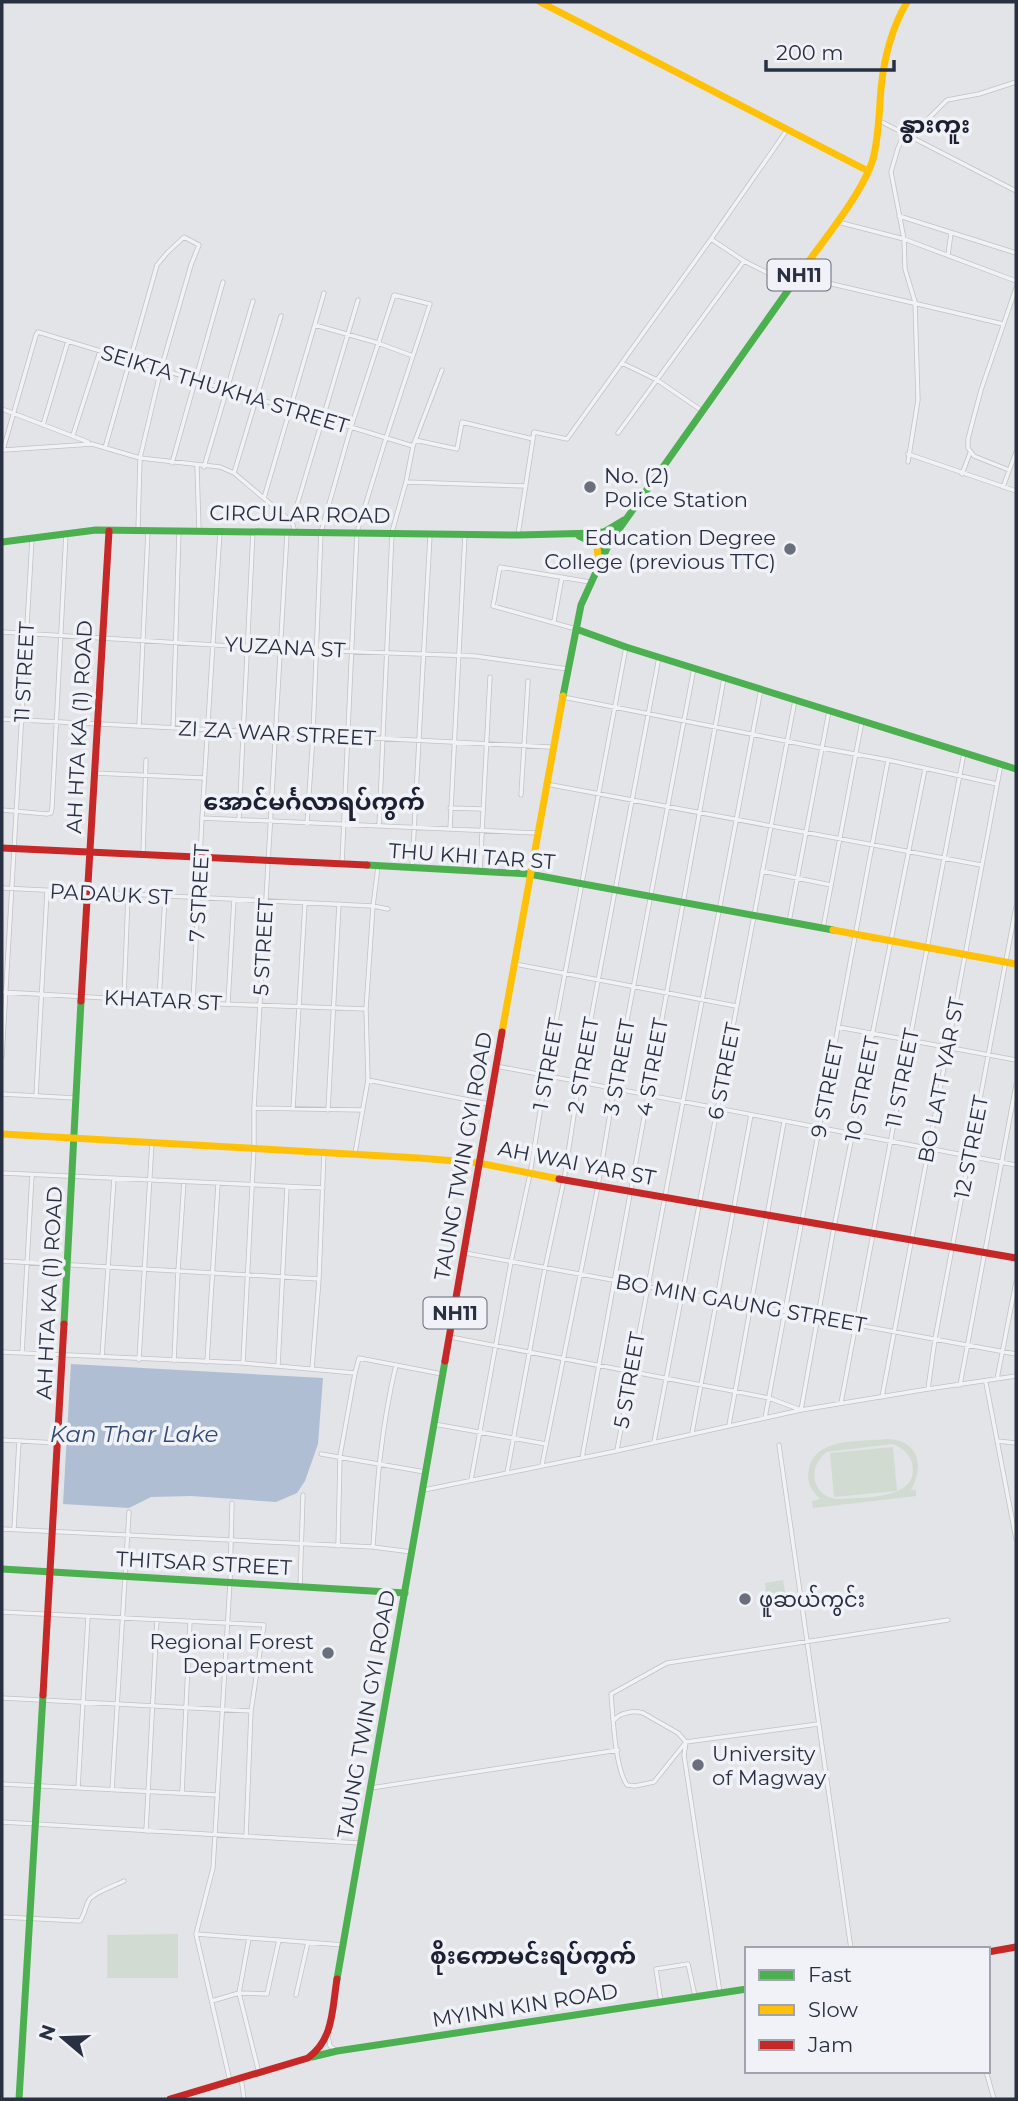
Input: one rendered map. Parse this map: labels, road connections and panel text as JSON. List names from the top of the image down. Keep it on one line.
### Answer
{"streets":{"main road":["NH11","CIRCULAR ROAD","AH HTA KA (1) ROAD","THU KHI TAR ST","TAUNG TWIN GYI ROAD","AH WAI YAR ST","THITSAR STREET","MYINN KIN ROAD"],"street":["SEIKTA THUKHA STREET","YUZANA ST","11 STREET","ZI ZA WAR STREET","7 STREET","PADAUK ST","5 STREET","KHATAR ST","1 STREET","2 STREET","3 STREET","4 STREET","6 STREET","BO LATT YAR ST","9 STREET","10 STREET","12 STREET","BO MIN GAUNG STREET"]},"crossings":[["NH11","CIRCULAR ROAD"],["NH11","TAUNG TWIN GYI ROAD"],["CIRCULAR ROAD","11 STREET"],["CIRCULAR ROAD","AH HTA KA (1) ROAD"],["CIRCULAR ROAD","7 STREET"],["CIRCULAR ROAD","5 STREET"],["CIRCULAR ROAD","TAUNG TWIN GYI ROAD"],["YUZANA ST","11 STREET"],["YUZANA ST","AH HTA KA (1) ROAD"],["YUZANA ST","7 STREET"],["YUZANA ST","5 STREET"],["YUZANA ST","TAUNG TWIN GYI ROAD"],["11 STREET","ZI ZA WAR STREET"],["11 STREET","THU KHI TAR ST"],["11 STREET","PADAUK ST"],["11 STREET","KHATAR ST"],["11 STREET","AH WAI YAR ST"],["11 STREET","BO MIN GAUNG STREET"],["AH HTA KA (1) ROAD","ZI ZA WAR STREET"],["AH HTA KA (1) ROAD","THU KHI TAR ST"],["AH HTA KA (1) ROAD","PADAUK ST"],["AH HTA KA (1) ROAD","KHATAR ST"],["AH HTA KA (1) ROAD","AH WAI YAR ST"],["AH HTA KA (1) ROAD","THITSAR STREET"],["ZI ZA WAR STREET","7 STREET"],["ZI ZA WAR STREET","5 STREET"],["ZI ZA WAR STREET","TAUNG TWIN GYI ROAD"],["THU KHI TAR ST","7 STREET"],["THU KHI TAR ST","5 STREET"],["THU KHI TAR ST","1 STREET"],["THU KHI TAR ST","2 STREET"],["THU KHI TAR ST","3 STREET"],["THU KHI TAR ST","4 STREET"],["THU KHI TAR ST","6 STREET"],["THU KHI TAR ST","BO LATT YAR ST"],["THU KHI TAR ST","9 STREET"],["THU KHI TAR ST","10 STREET"],["THU KHI TAR ST","12 STREET"],["THU KHI TAR ST","TAUNG TWIN GYI ROAD"],["7 STREET","PADAUK ST"],["7 STREET","KHATAR ST"],["PADAUK ST","5 STREET"],["5 STREET","KHATAR ST"],["5 STREET","AH WAI YAR ST"],["5 STREET","BO MIN GAUNG STREET"],["1 STREET","AH WAI YAR ST"],["1 STREET","BO MIN GAUNG STREET"],["2 STREET","AH WAI YAR ST"],["2 STREET","BO MIN GAUNG STREET"],["3 STREET","AH WAI YAR ST"],["3 STREET","BO MIN GAUNG STREET"],["4 STREET","AH WAI YAR ST"],["4 STREET","BO MIN GAUNG STREET"],["6 STREET","AH WAI YAR ST"],["6 STREET","BO MIN GAUNG STREET"],["BO LATT YAR ST","AH WAI YAR ST"],["BO LATT YAR ST","BO MIN GAUNG STREET"],["9 STREET","AH WAI YAR ST"],["9 STREET","BO MIN GAUNG STREET"],["10 STREET","AH WAI YAR ST"],["10 STREET","BO MIN GAUNG STREET"],["12 STREET","AH WAI YAR ST"],["12 STREET","BO MIN GAUNG STREET"],["TAUNG TWIN GYI ROAD","AH WAI YAR ST"],["TAUNG TWIN GYI ROAD","BO MIN GAUNG STREET"],["TAUNG TWIN GYI ROAD","THITSAR STREET"],["TAUNG TWIN GYI ROAD","MYINN KIN ROAD"]],"districts":["နွားကူး","အောင်မင်္ဂလာရပ်ကွက်","စိုးကောမင်းရပ်ကွက်"],"water":["Kan Thar Lake"],"places":["No. (2) Police Station","Education Degree College (previous TTC)","ဖူဆယ်ကွင်း","Regional Forest Department","University of Magway"],"legend":["Fast","Slow","Jam"],"scale_bar":"200 m","north":"left"}
